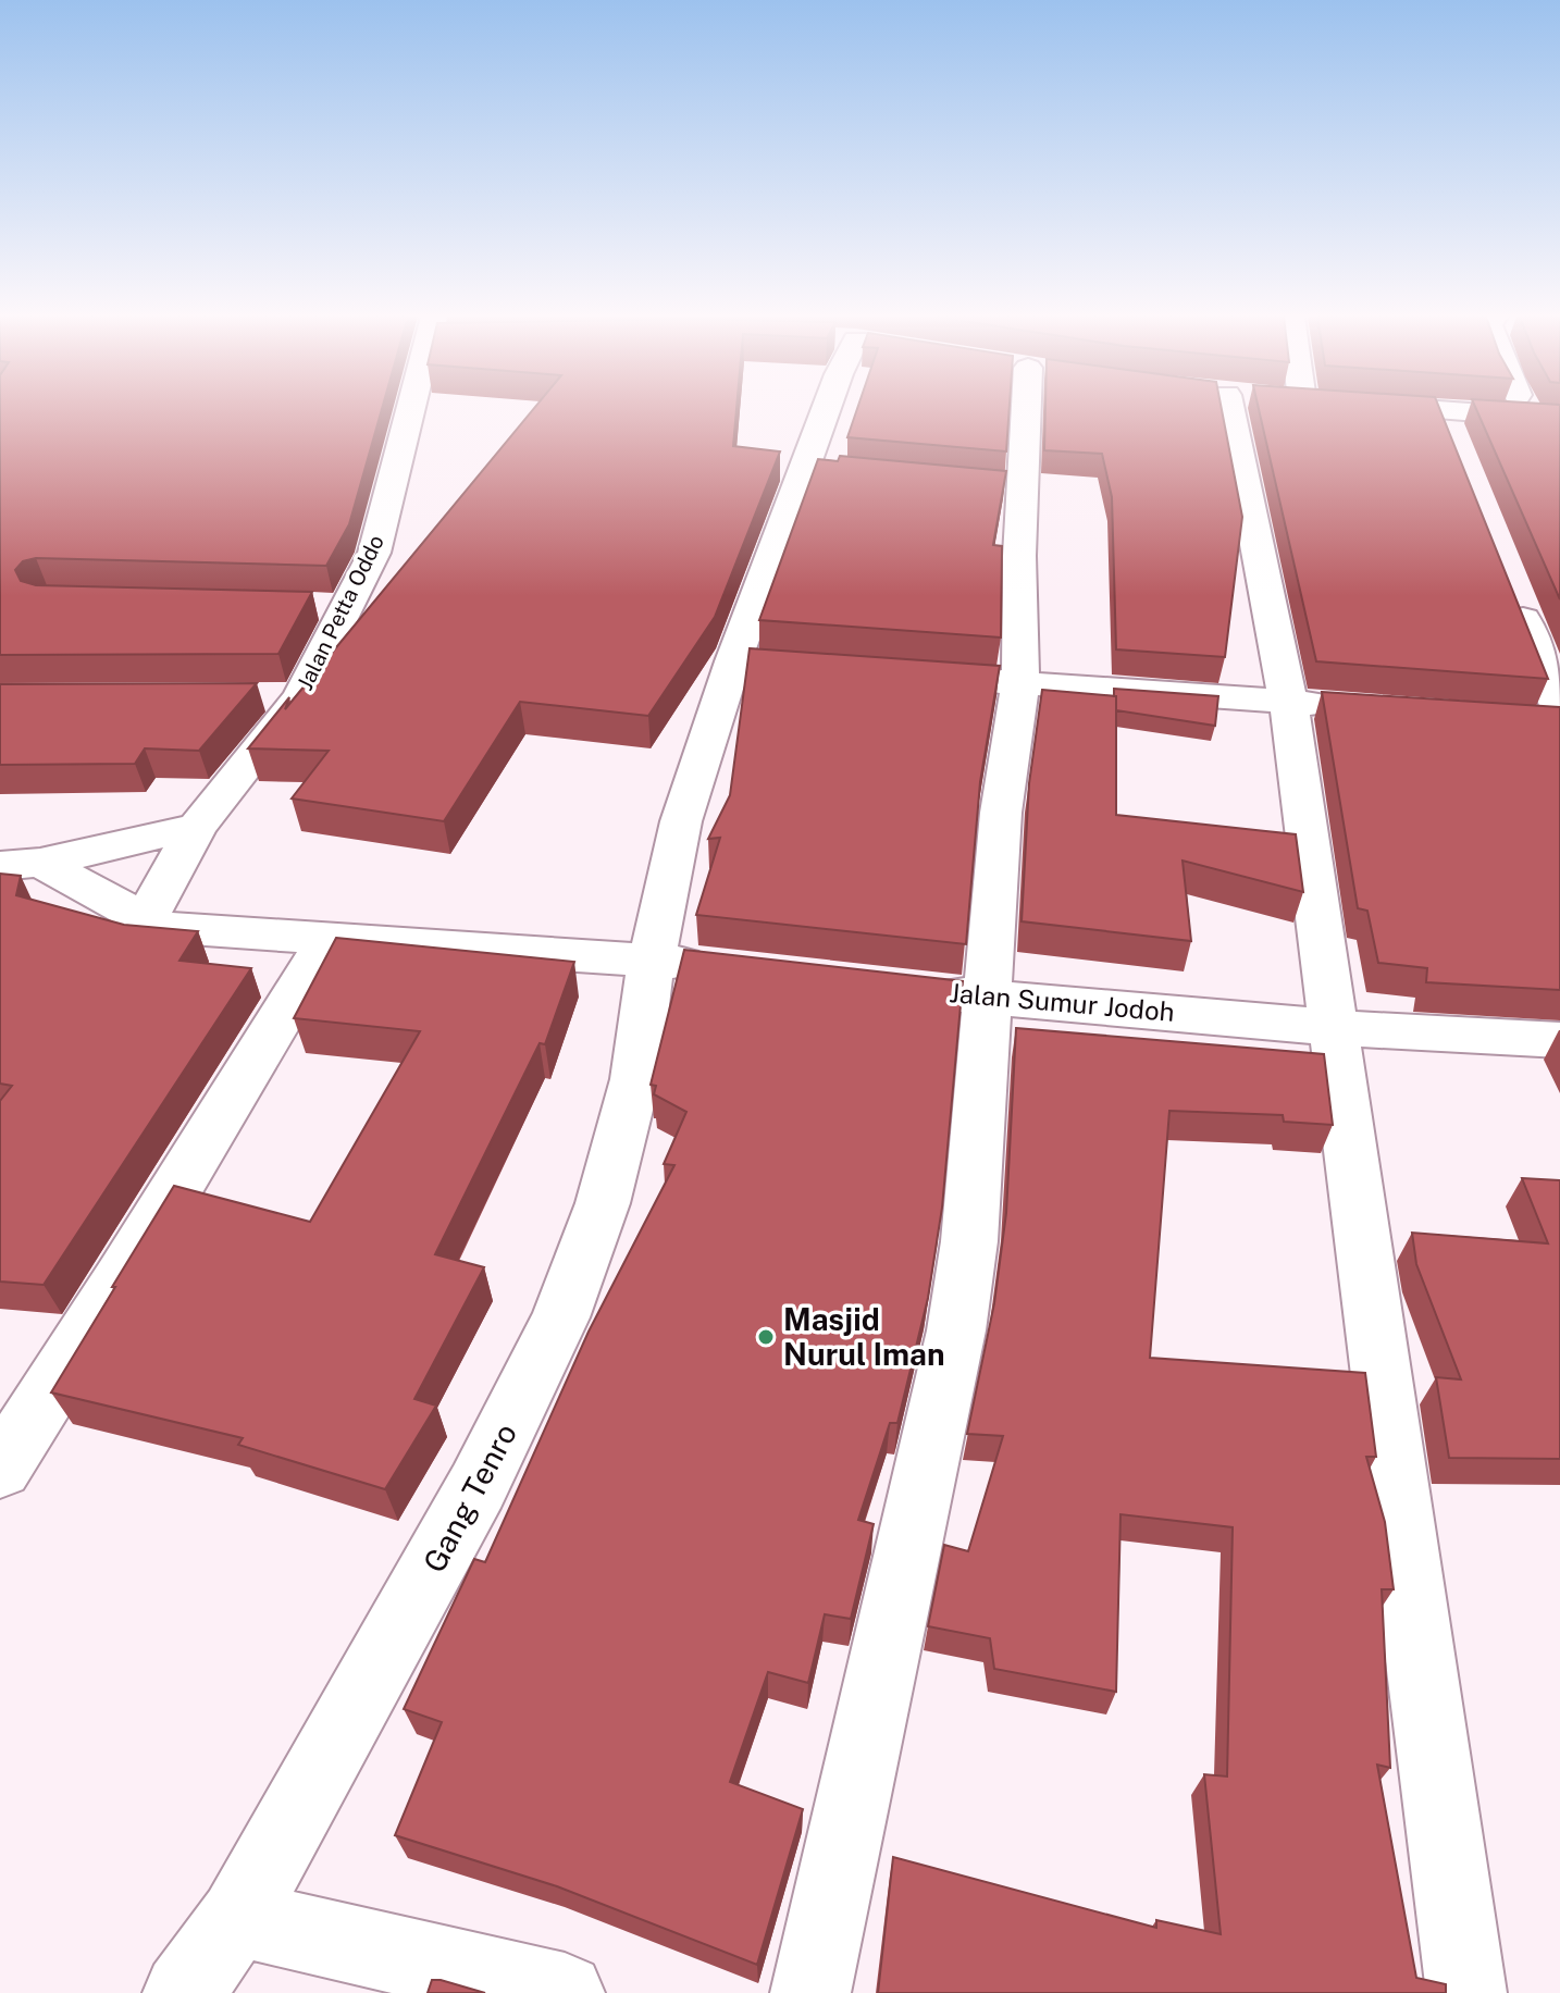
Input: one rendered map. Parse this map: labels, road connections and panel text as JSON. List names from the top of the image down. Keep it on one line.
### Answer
{"streets":{"street":["Jalan Petta Oddo","Jalan Sumur Jodoh","Gang Tenro"]},"places":["Masjid Nurul Iman"]}
